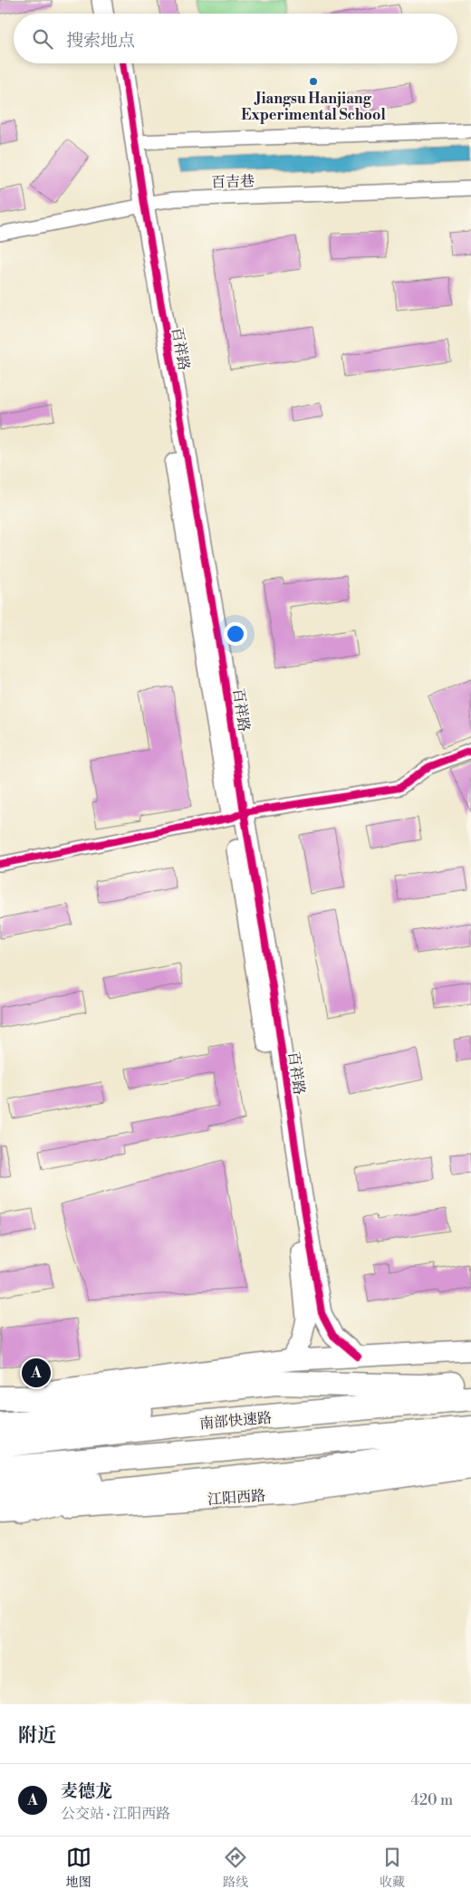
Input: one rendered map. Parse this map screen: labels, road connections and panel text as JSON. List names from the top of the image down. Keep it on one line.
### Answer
{"streets":{"highway":["南部快速路"],"main road":["江阳西路"],"street":["百吉巷","百祥路"]},"crossings":[["百吉巷","百祥路"]],"places":["Jiangsu Hanjiang Experimental School"],"page":{"search":"搜索地点","pins":"A","heading":"附近","list":[{"mark":"A","name":"麦德龙","note":"公交站 · 江阳西路","value":"420 m"}],"nav":["地图","路线","收藏"]}}
